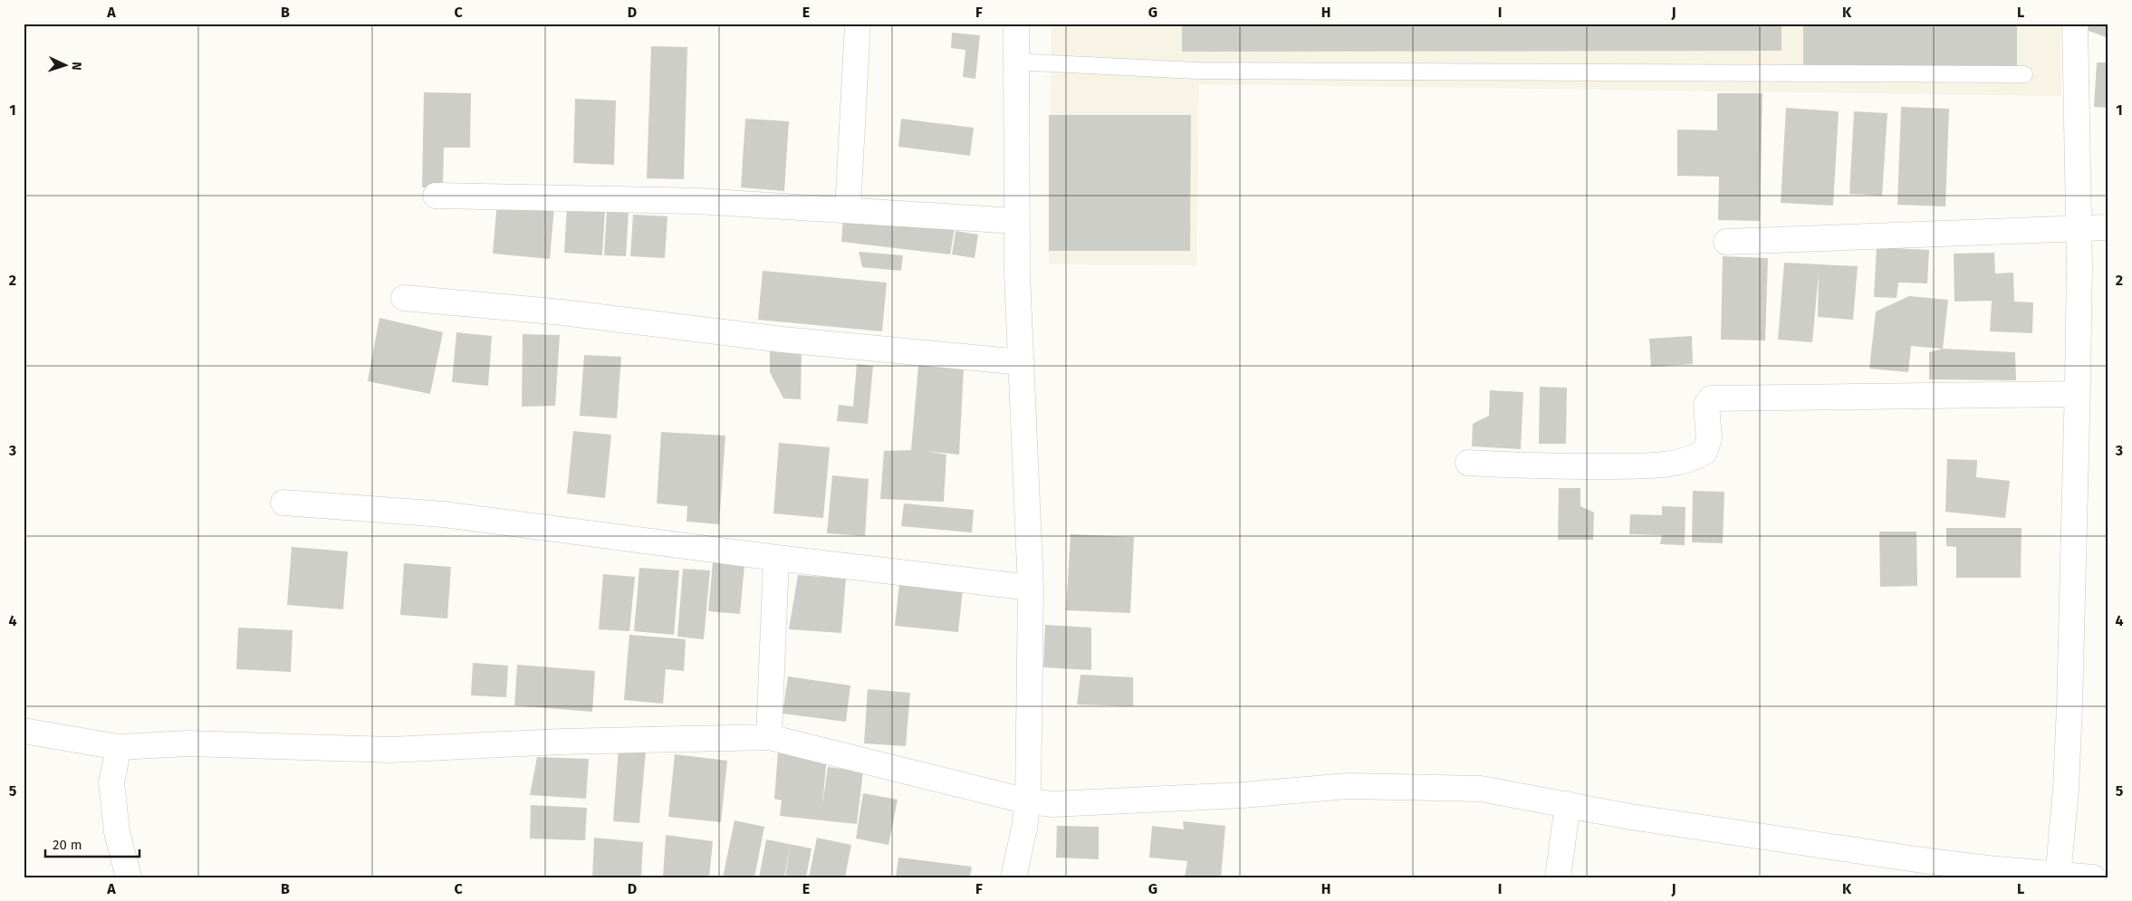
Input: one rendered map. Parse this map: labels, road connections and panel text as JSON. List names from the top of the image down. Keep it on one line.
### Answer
{"scale_bar":"20 m","north":"right","grid":{"columns":["A","B","C","D","E","F","G","H","I","J","K","L"],"rows":["1","2","3","4","5"]}}
